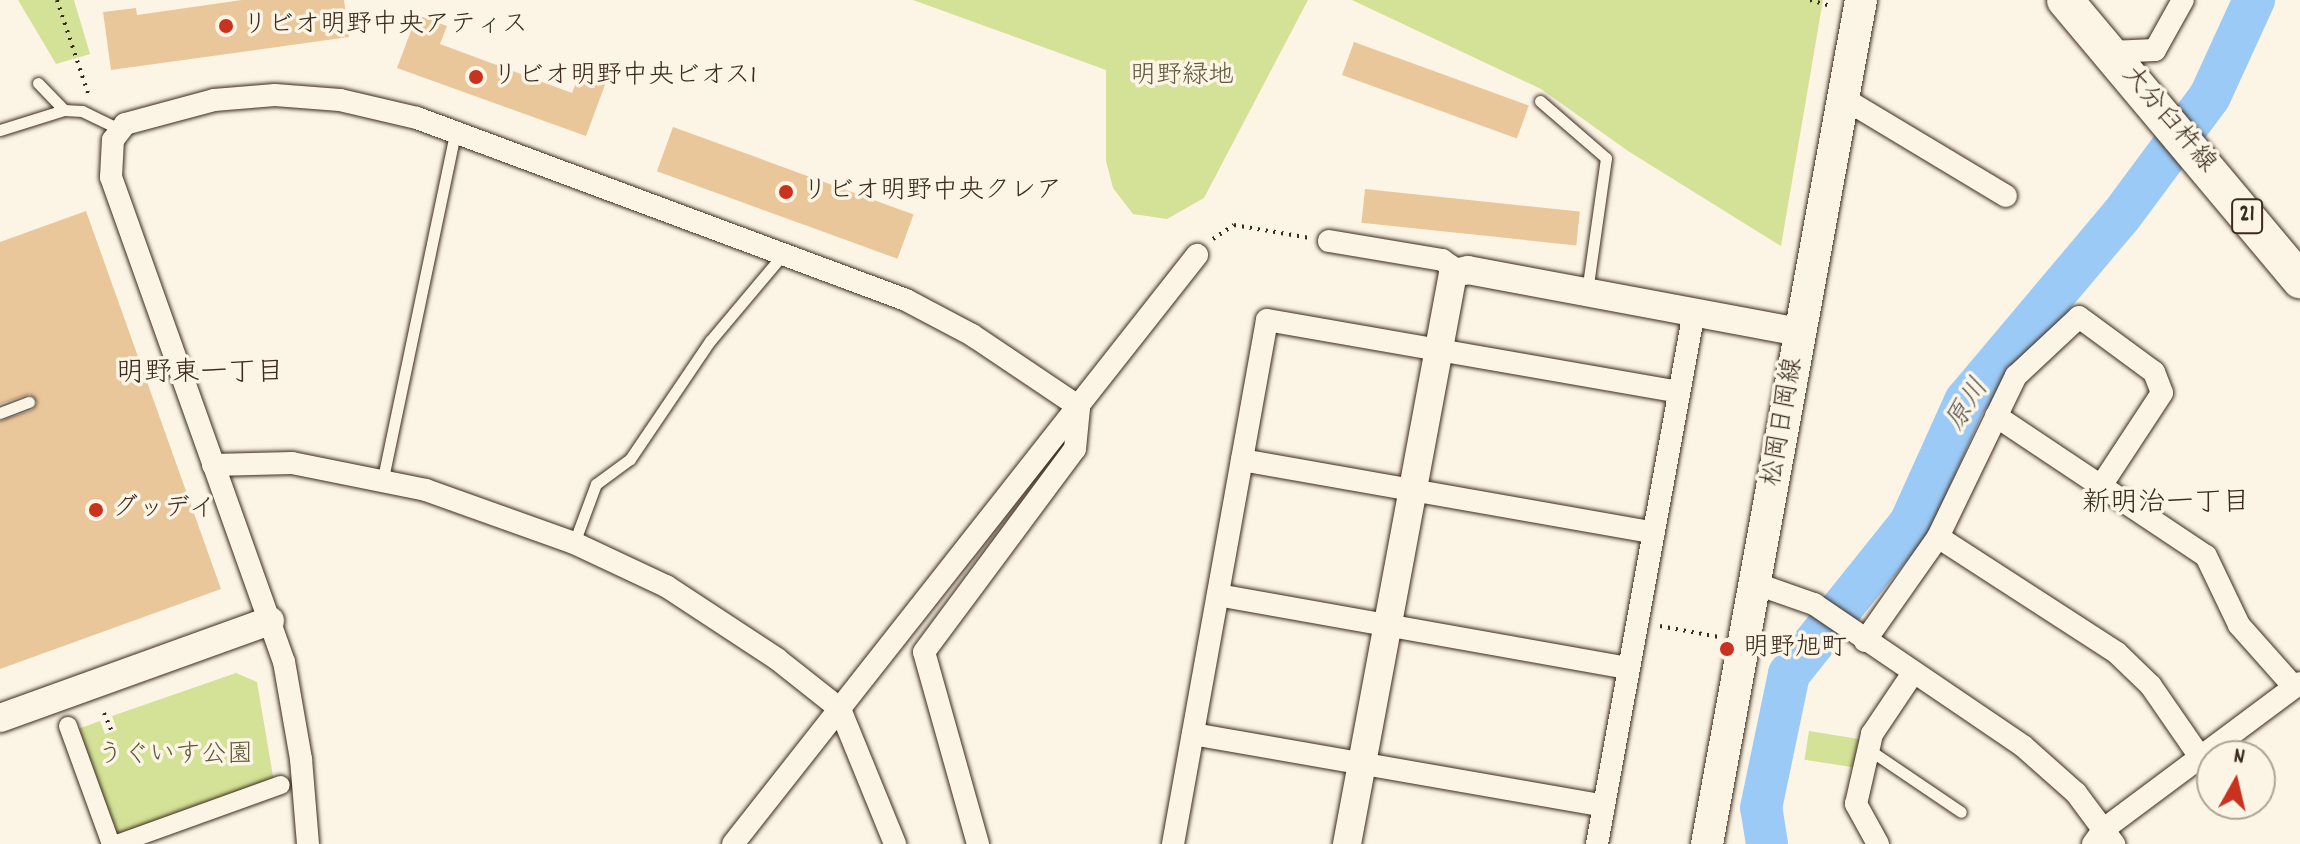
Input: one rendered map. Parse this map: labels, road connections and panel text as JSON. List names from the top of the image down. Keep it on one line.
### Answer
{"streets":{"main road":["大分臼杵線","21","松岡日岡線"]},"districts":["明野東一丁目","新明治一丁目"],"water":["原川"],"parks":["明野緑地","うぐいす公園"],"places":["リビオ明野中央アティス","リビオ明野中央ビオス1","リビオ明野中央クレア","グッデイ","明野旭町"],"north":"top"}
